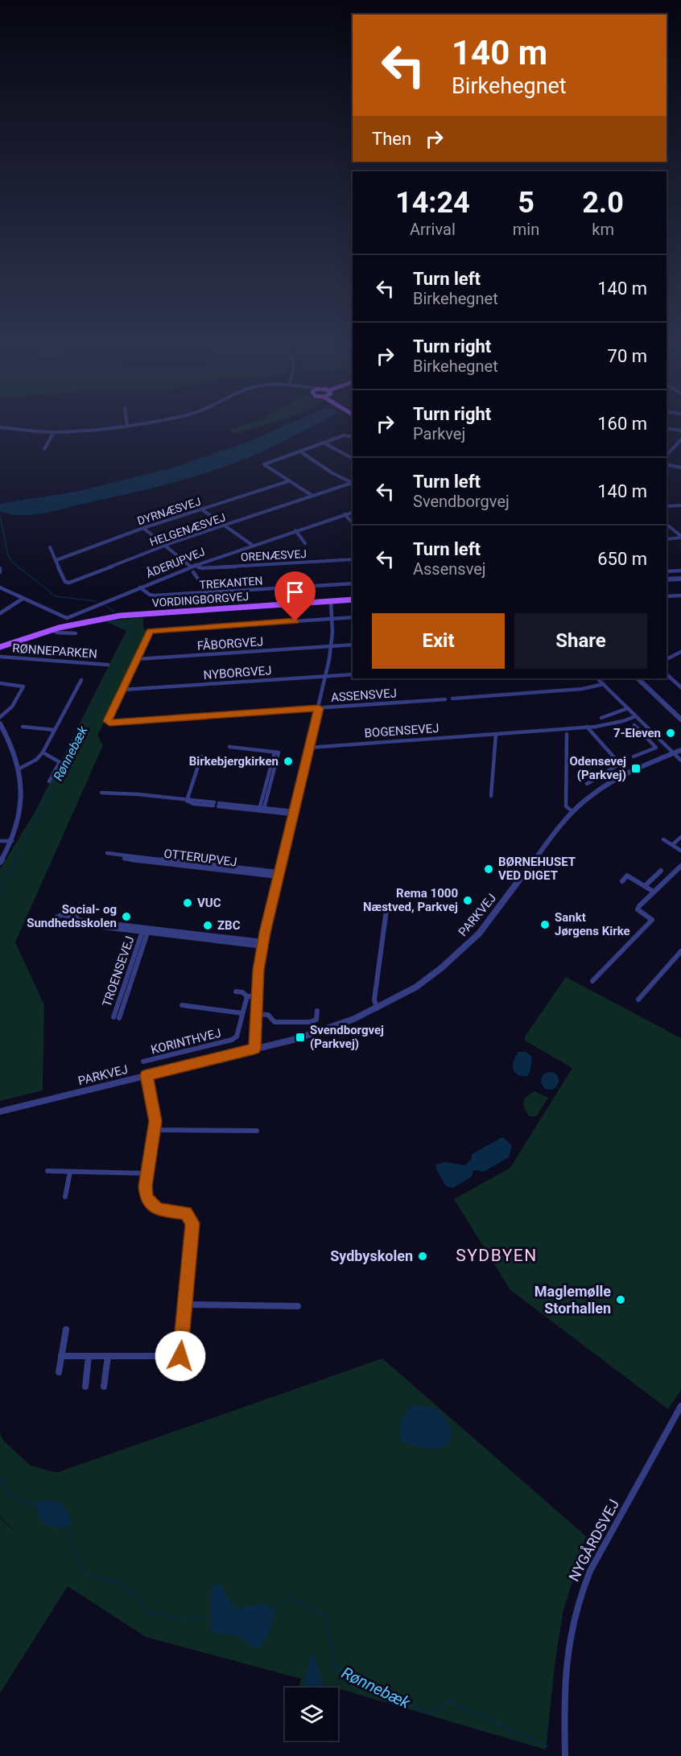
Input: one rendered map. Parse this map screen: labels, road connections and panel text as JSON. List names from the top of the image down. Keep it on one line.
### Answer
{"streets":{"main road":["VORDINGBORGVEJ"],"street":["DYRNÆSVEJ","HELGENÆSVEJ","ORENÆSVEJ","ÅDERUPVEJ","TREKANTEN","FÅBORGVEJ","RØNNEPARKEN","NYBORGVEJ","ASSENSVEJ","BOGENSEVEJ","OTTERUPVEJ","PARKVEJ","TROENSEVEJ","KORINTHVEJ","NYGÅRDSVEJ"]},"crossings":[["DYRNÆSVEJ","HELGENÆSVEJ"],["ORENÆSVEJ","ÅDERUPVEJ"],["ÅDERUPVEJ","TREKANTEN"],["NYBORGVEJ","ASSENSVEJ"]],"districts":["SYDBYEN"],"water":["Rønnebæk"],"places":{"other":["7-Eleven","Birkebjergkirken","BØRNEHUSET VED DIGET","Rema 1000 Næstved, Parkvej","VUC","Social- og Sundhedsskolen","Sankt Jørgens Kirke","ZBC","Sydbyskolen","Maglemølle Storhallen"],"transit":["Odensevej (Parkvej)","Svendborgvej (Parkvej)"]},"page":{"turn":["140 m","Birkehegnet"],"then":"Then","eta":["14:24","Arrival","5","min","2.0","km"],"list":[{"name":"Turn left","note":"Birkehegnet","value":"140 m"},{"name":"Turn right","note":"Birkehegnet","value":"70 m"},{"name":"Turn right","note":"Parkvej","value":"160 m"},{"name":"Turn left","note":"Svendborgvej","value":"140 m"},{"name":"Turn left","note":"Assensvej","value":"650 m"}],"buttons":["Exit","Share"]}}
